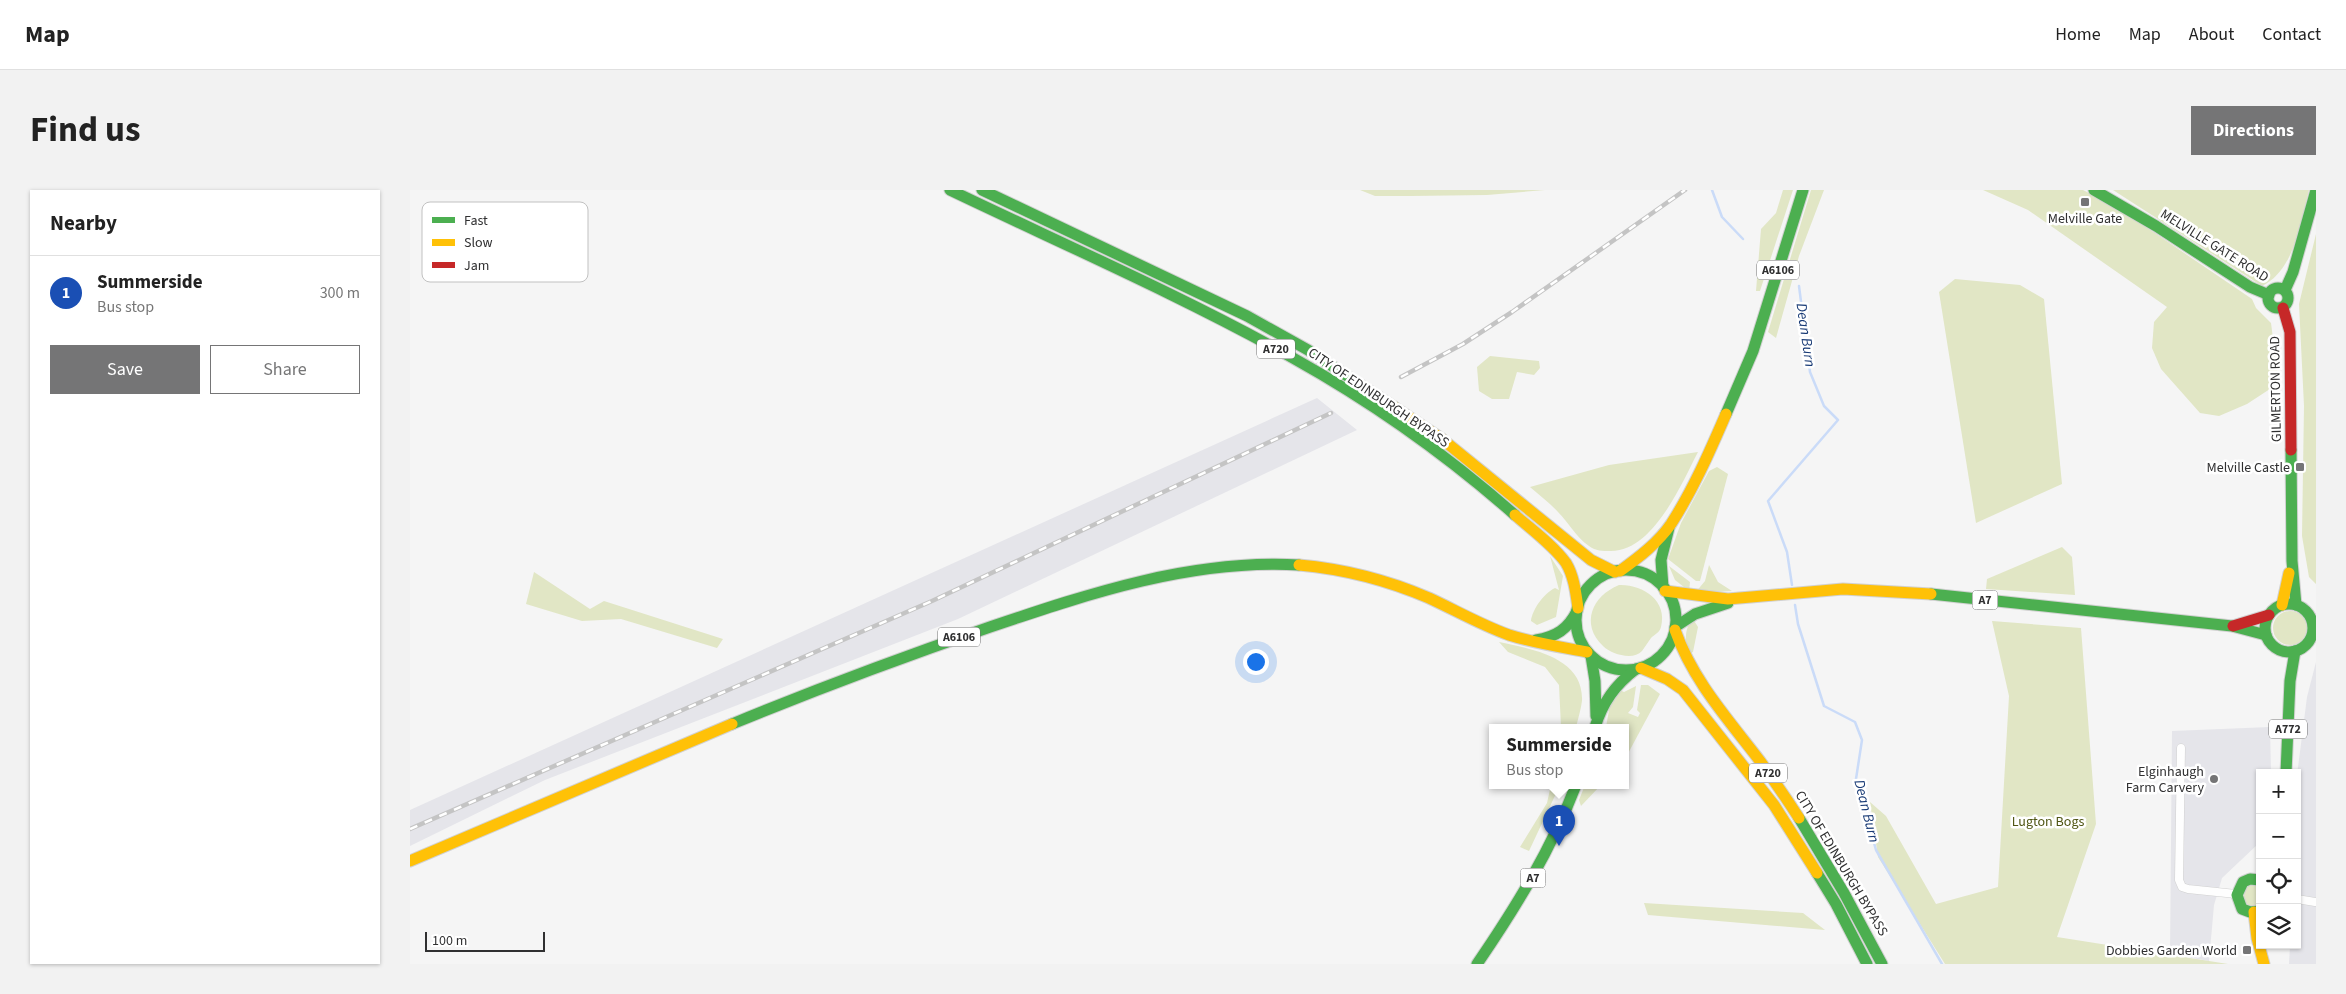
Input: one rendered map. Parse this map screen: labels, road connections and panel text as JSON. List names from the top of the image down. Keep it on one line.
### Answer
{"streets":{"main road":["MELVILLE GATE ROAD","A6106","A720","GILMERTON ROAD","CITY OF EDINBURGH BYPASS","A7","A772"]},"crossings":[["MELVILLE GATE ROAD","GILMERTON ROAD"],["A6106","CITY OF EDINBURGH BYPASS"],["A6106","A7"],["GILMERTON ROAD","A7"],["GILMERTON ROAD","A772"],["CITY OF EDINBURGH BYPASS","A7"],["A7","A772"]],"water":["Dean Burn"],"parks":["Lugton Bogs"],"places":{"transit":["Melville Gate","Melville Castle","Dobbies Garden World"],"other":["Elginhaugh Farm Carvery"]},"legend":["Fast","Slow","Jam"],"scale_bar":"100 m","page":{"header":"Map","nav":["Home","Map","About","Contact"],"title":"Find us","buttons":["Directions",["Save","Share"]],"heading":"Nearby","list":[{"mark":"1","name":"Summerside","note":"Bus stop","value":"300 m"}],"popup":["Summerside","Bus stop"],"map_buttons":["+","−"],"pins":"1","scale":"100 m"}}
